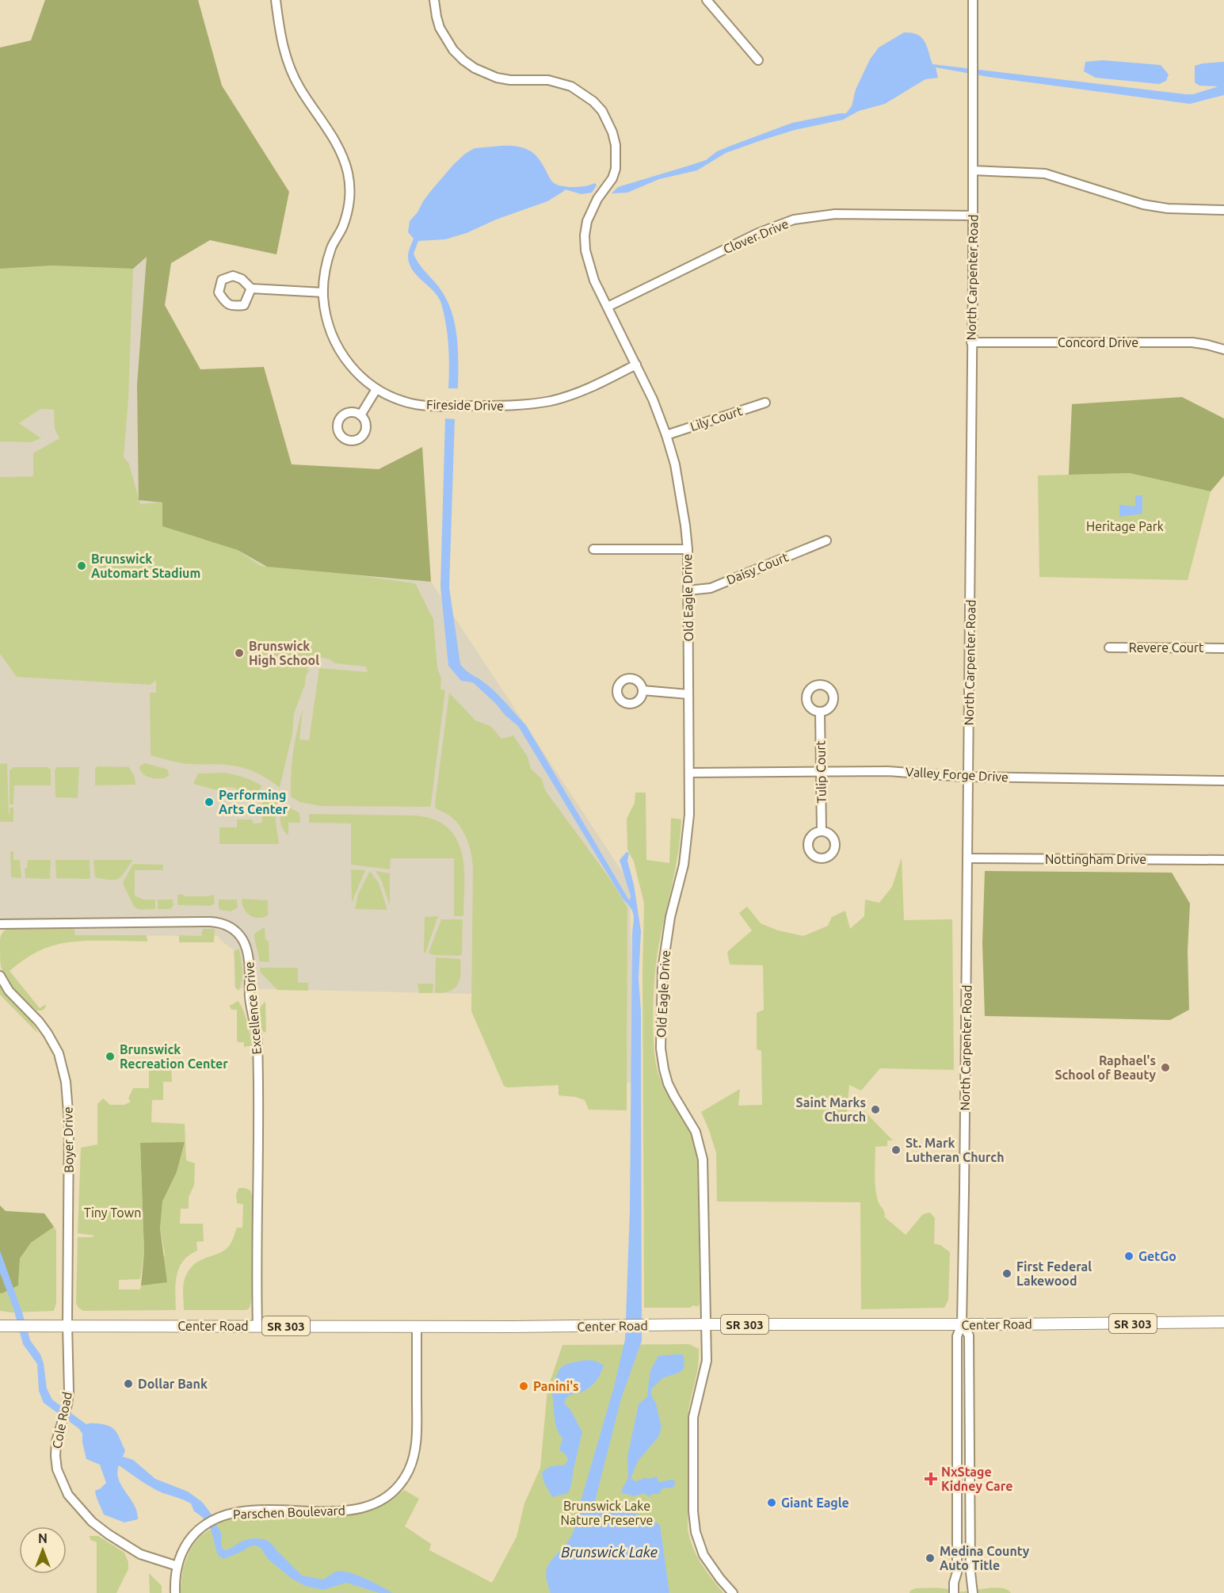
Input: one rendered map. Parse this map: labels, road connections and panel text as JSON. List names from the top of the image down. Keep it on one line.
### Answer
{"streets":{"main road":["SR 303","Center Road"],"street":["Clover Drive","North Carpenter Road","Concord Drive","Fireside Drive","Lily Court","Daisy Court","Old Eagle Drive","Revere Court","Tulip Court","Valley Forge Drive","Nottingham Drive","Excellence Drive","Boyer Drive","Cole Road","Parschen Boulevard"]},"crossings":[["Clover Drive","North Carpenter Road"],["Clover Drive","Old Eagle Drive"],["North Carpenter Road","Concord Drive"],["North Carpenter Road","Valley Forge Drive"],["North Carpenter Road","Nottingham Drive"],["North Carpenter Road","Center Road"],["Fireside Drive","Old Eagle Drive"],["Lily Court","Old Eagle Drive"],["Daisy Court","Old Eagle Drive"],["Old Eagle Drive","Valley Forge Drive"],["Old Eagle Drive","Center Road"],["Tulip Court","Valley Forge Drive"],["Excellence Drive","Center Road"],["Boyer Drive","Center Road"],["Boyer Drive","Cole Road"],["Center Road","Cole Road"],["Center Road","Parschen Boulevard"],["Cole Road","Parschen Boulevard"]],"water":["Brunswick Lake"],"parks":["Heritage Park","Tiny Town","Brunswick Lake Nature Preserve"],"places":{"other":["Brunswick Automart Stadium","Brunswick High School","Performing Arts Center","Brunswick Recreation Center","Raphael's School of Beauty","Saint Marks Church","St. Mark Lutheran Church","GetGo","First Federal Lakewood","Dollar Bank","Panini's","Giant Eagle","Medina County Auto Title"],"health":["NxStage Kidney Care"]},"north":"top"}
